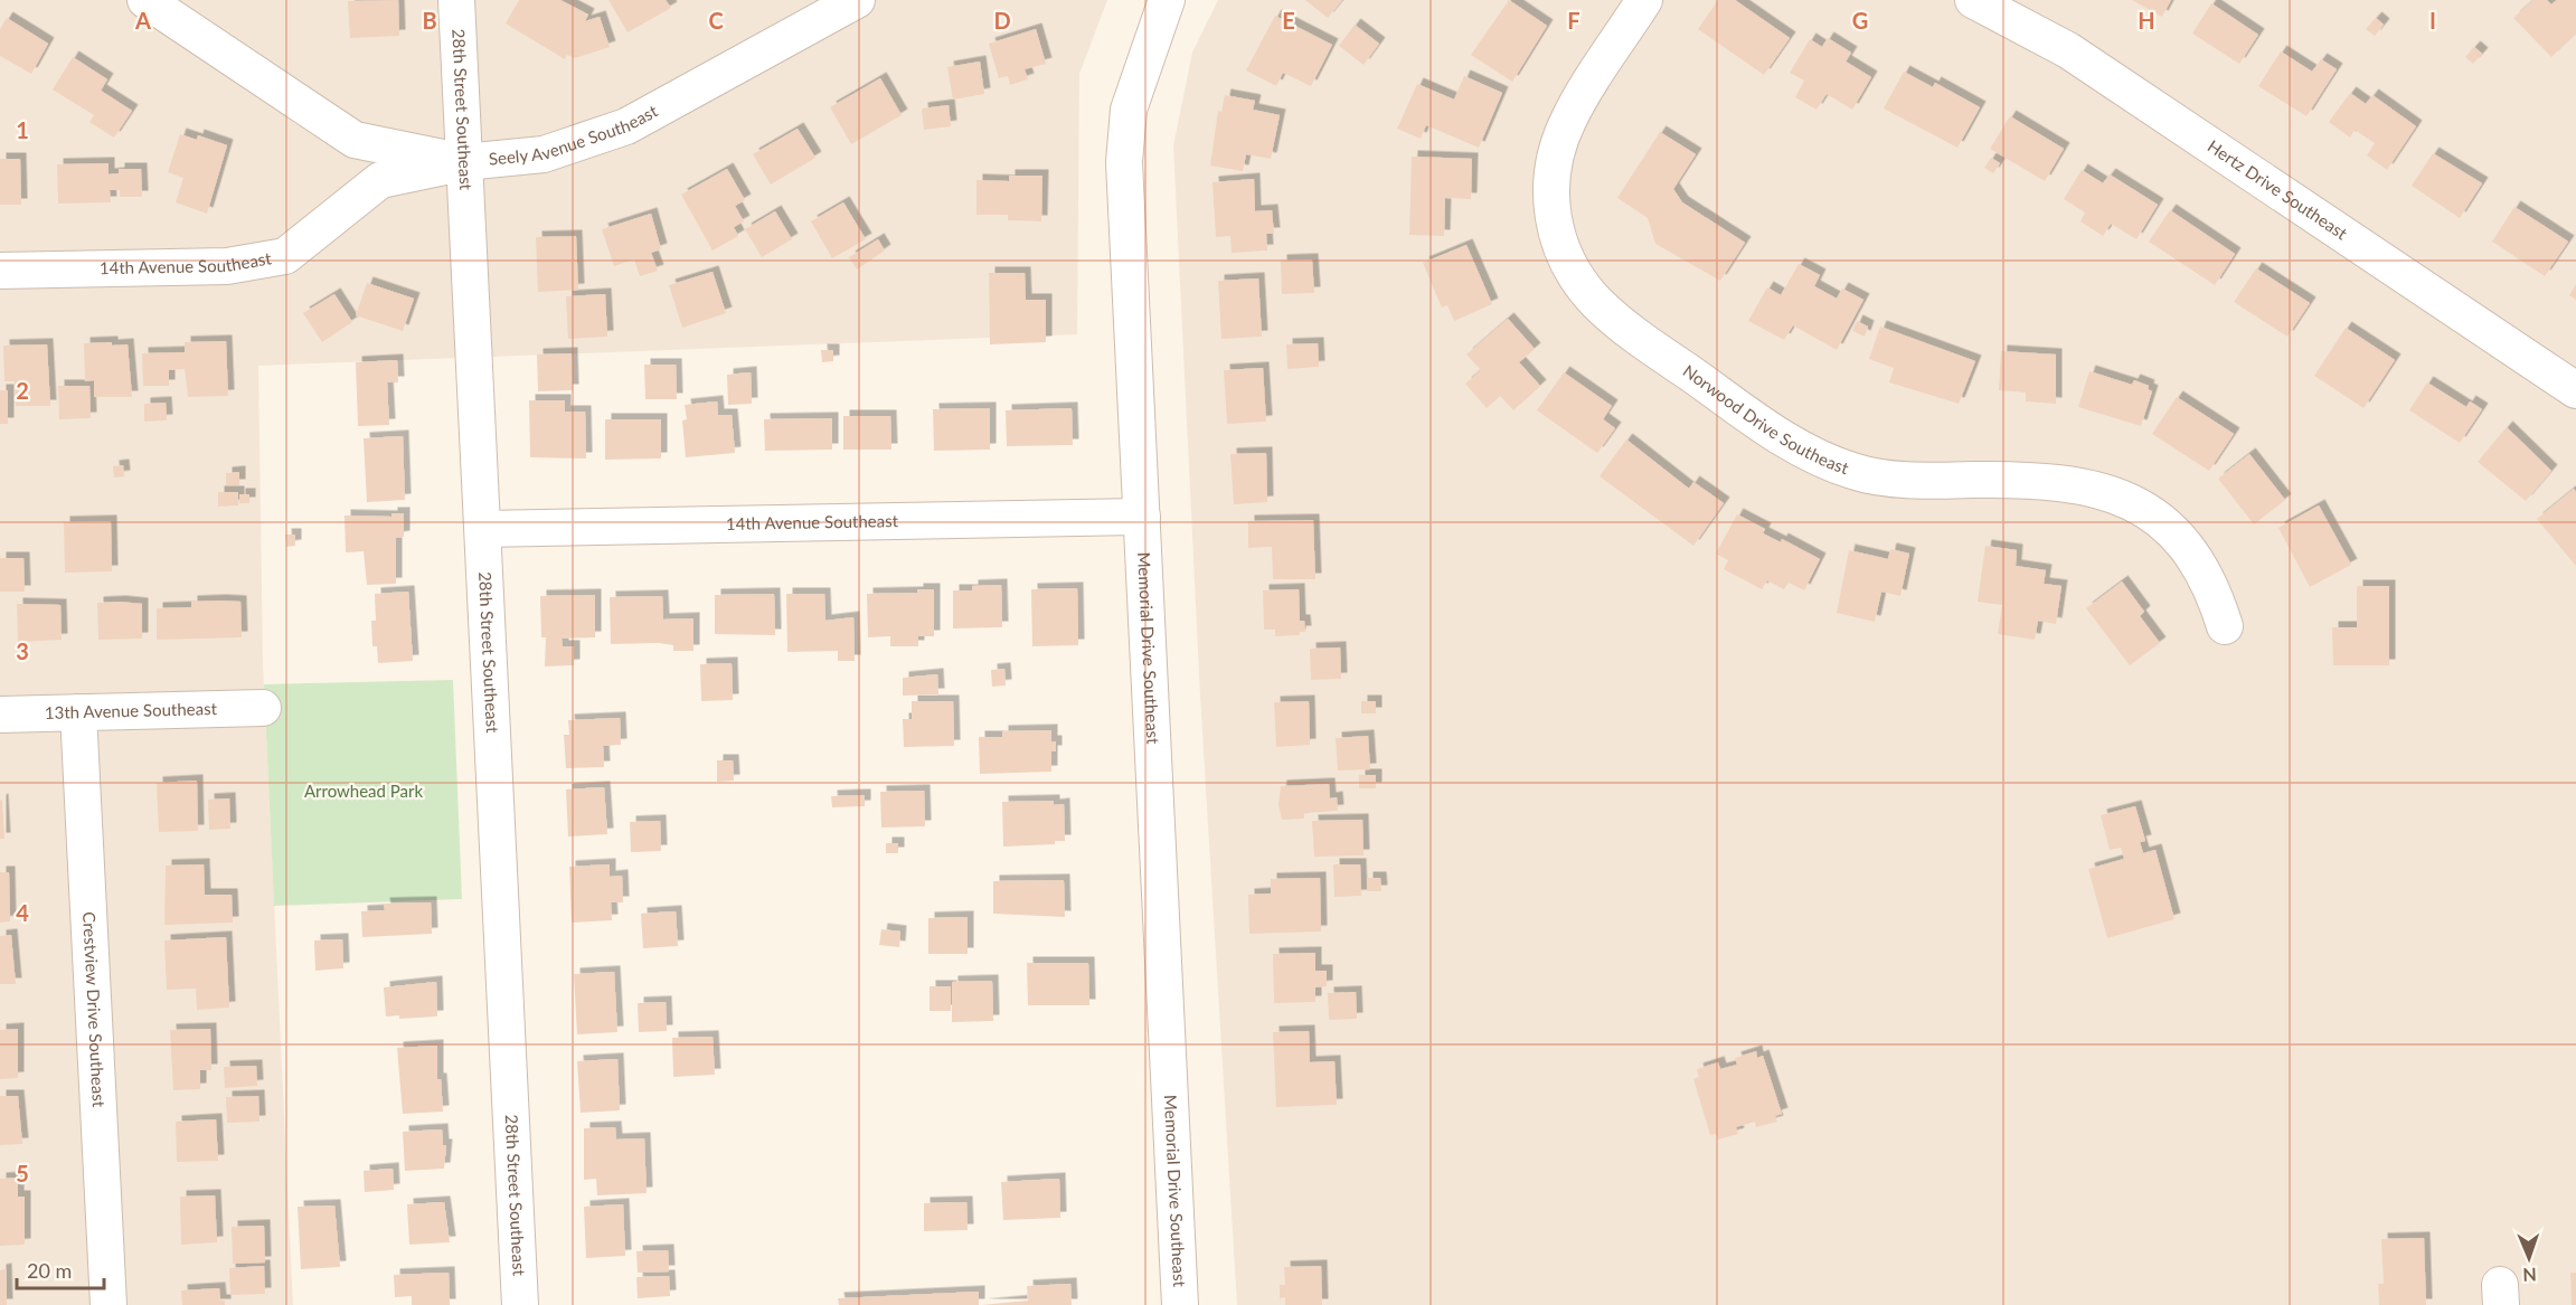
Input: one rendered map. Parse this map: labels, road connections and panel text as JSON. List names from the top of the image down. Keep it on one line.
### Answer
{"streets":{"street":["28th Street Southeast","Seely Avenue Southeast","Hertz Drive Southeast","14th Avenue Southeast","Norwood Drive Southeast","Memorial Drive Southeast","13th Avenue Southeast","Crestview Drive Southeast"]},"crossings":[["28th Street Southeast","Seely Avenue Southeast"],["28th Street Southeast","14th Avenue Southeast"],["Seely Avenue Southeast","14th Avenue Southeast"],["14th Avenue Southeast","Memorial Drive Southeast"],["13th Avenue Southeast","Crestview Drive Southeast"]],"parks":["Arrowhead Park"],"scale_bar":"20 m","north":"bottom","grid":{"columns":["A","B","C","D","E","F","G","H","I"],"rows":["1","2","3","4","5"]}}
